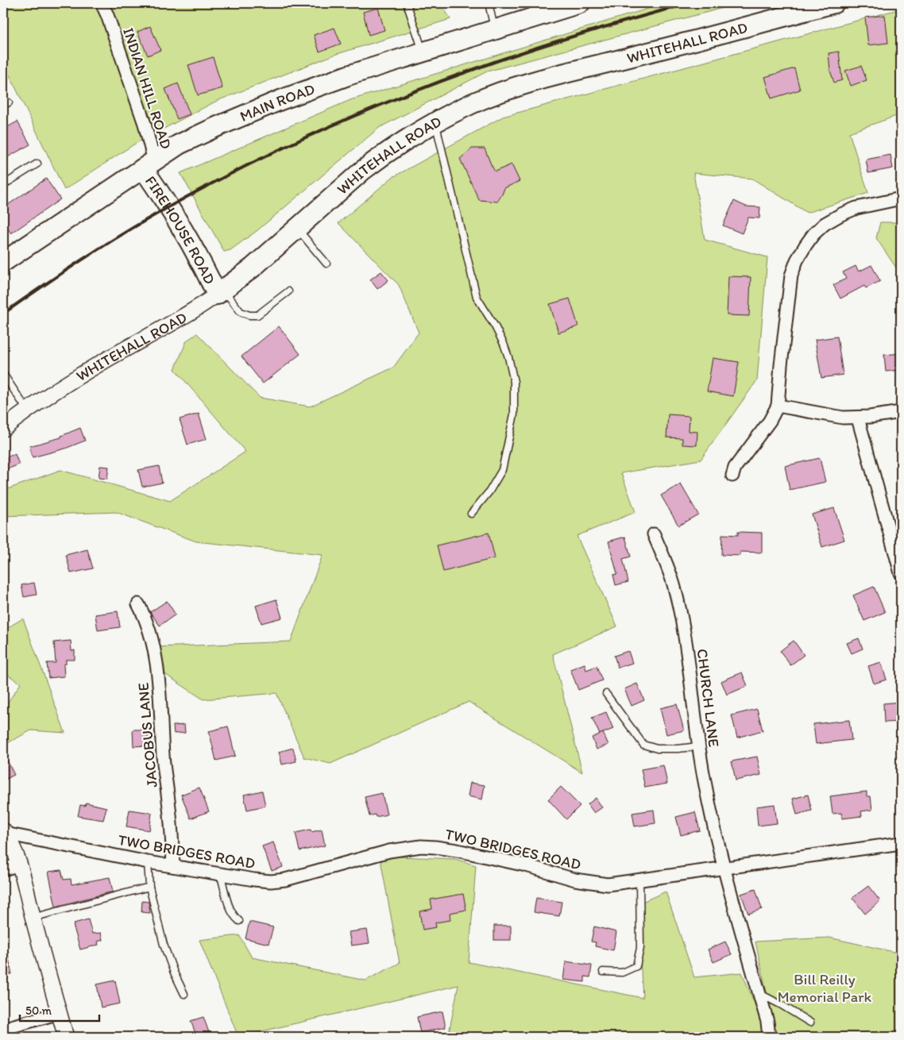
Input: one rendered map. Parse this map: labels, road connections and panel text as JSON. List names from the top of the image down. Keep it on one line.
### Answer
{"streets":{"main road":["WHITEHALL ROAD","MAIN ROAD","FIREHOUSE ROAD"],"street":["INDIAN HILL ROAD","CHURCH LANE","JACOBUS LANE","TWO BRIDGES ROAD"]},"crossings":[["WHITEHALL ROAD","FIREHOUSE ROAD"],["INDIAN HILL ROAD","MAIN ROAD"],["INDIAN HILL ROAD","FIREHOUSE ROAD"],["MAIN ROAD","FIREHOUSE ROAD"],["CHURCH LANE","TWO BRIDGES ROAD"],["JACOBUS LANE","TWO BRIDGES ROAD"]],"parks":["Bill Reilly Memorial Park"],"scale_bar":"50 m"}
